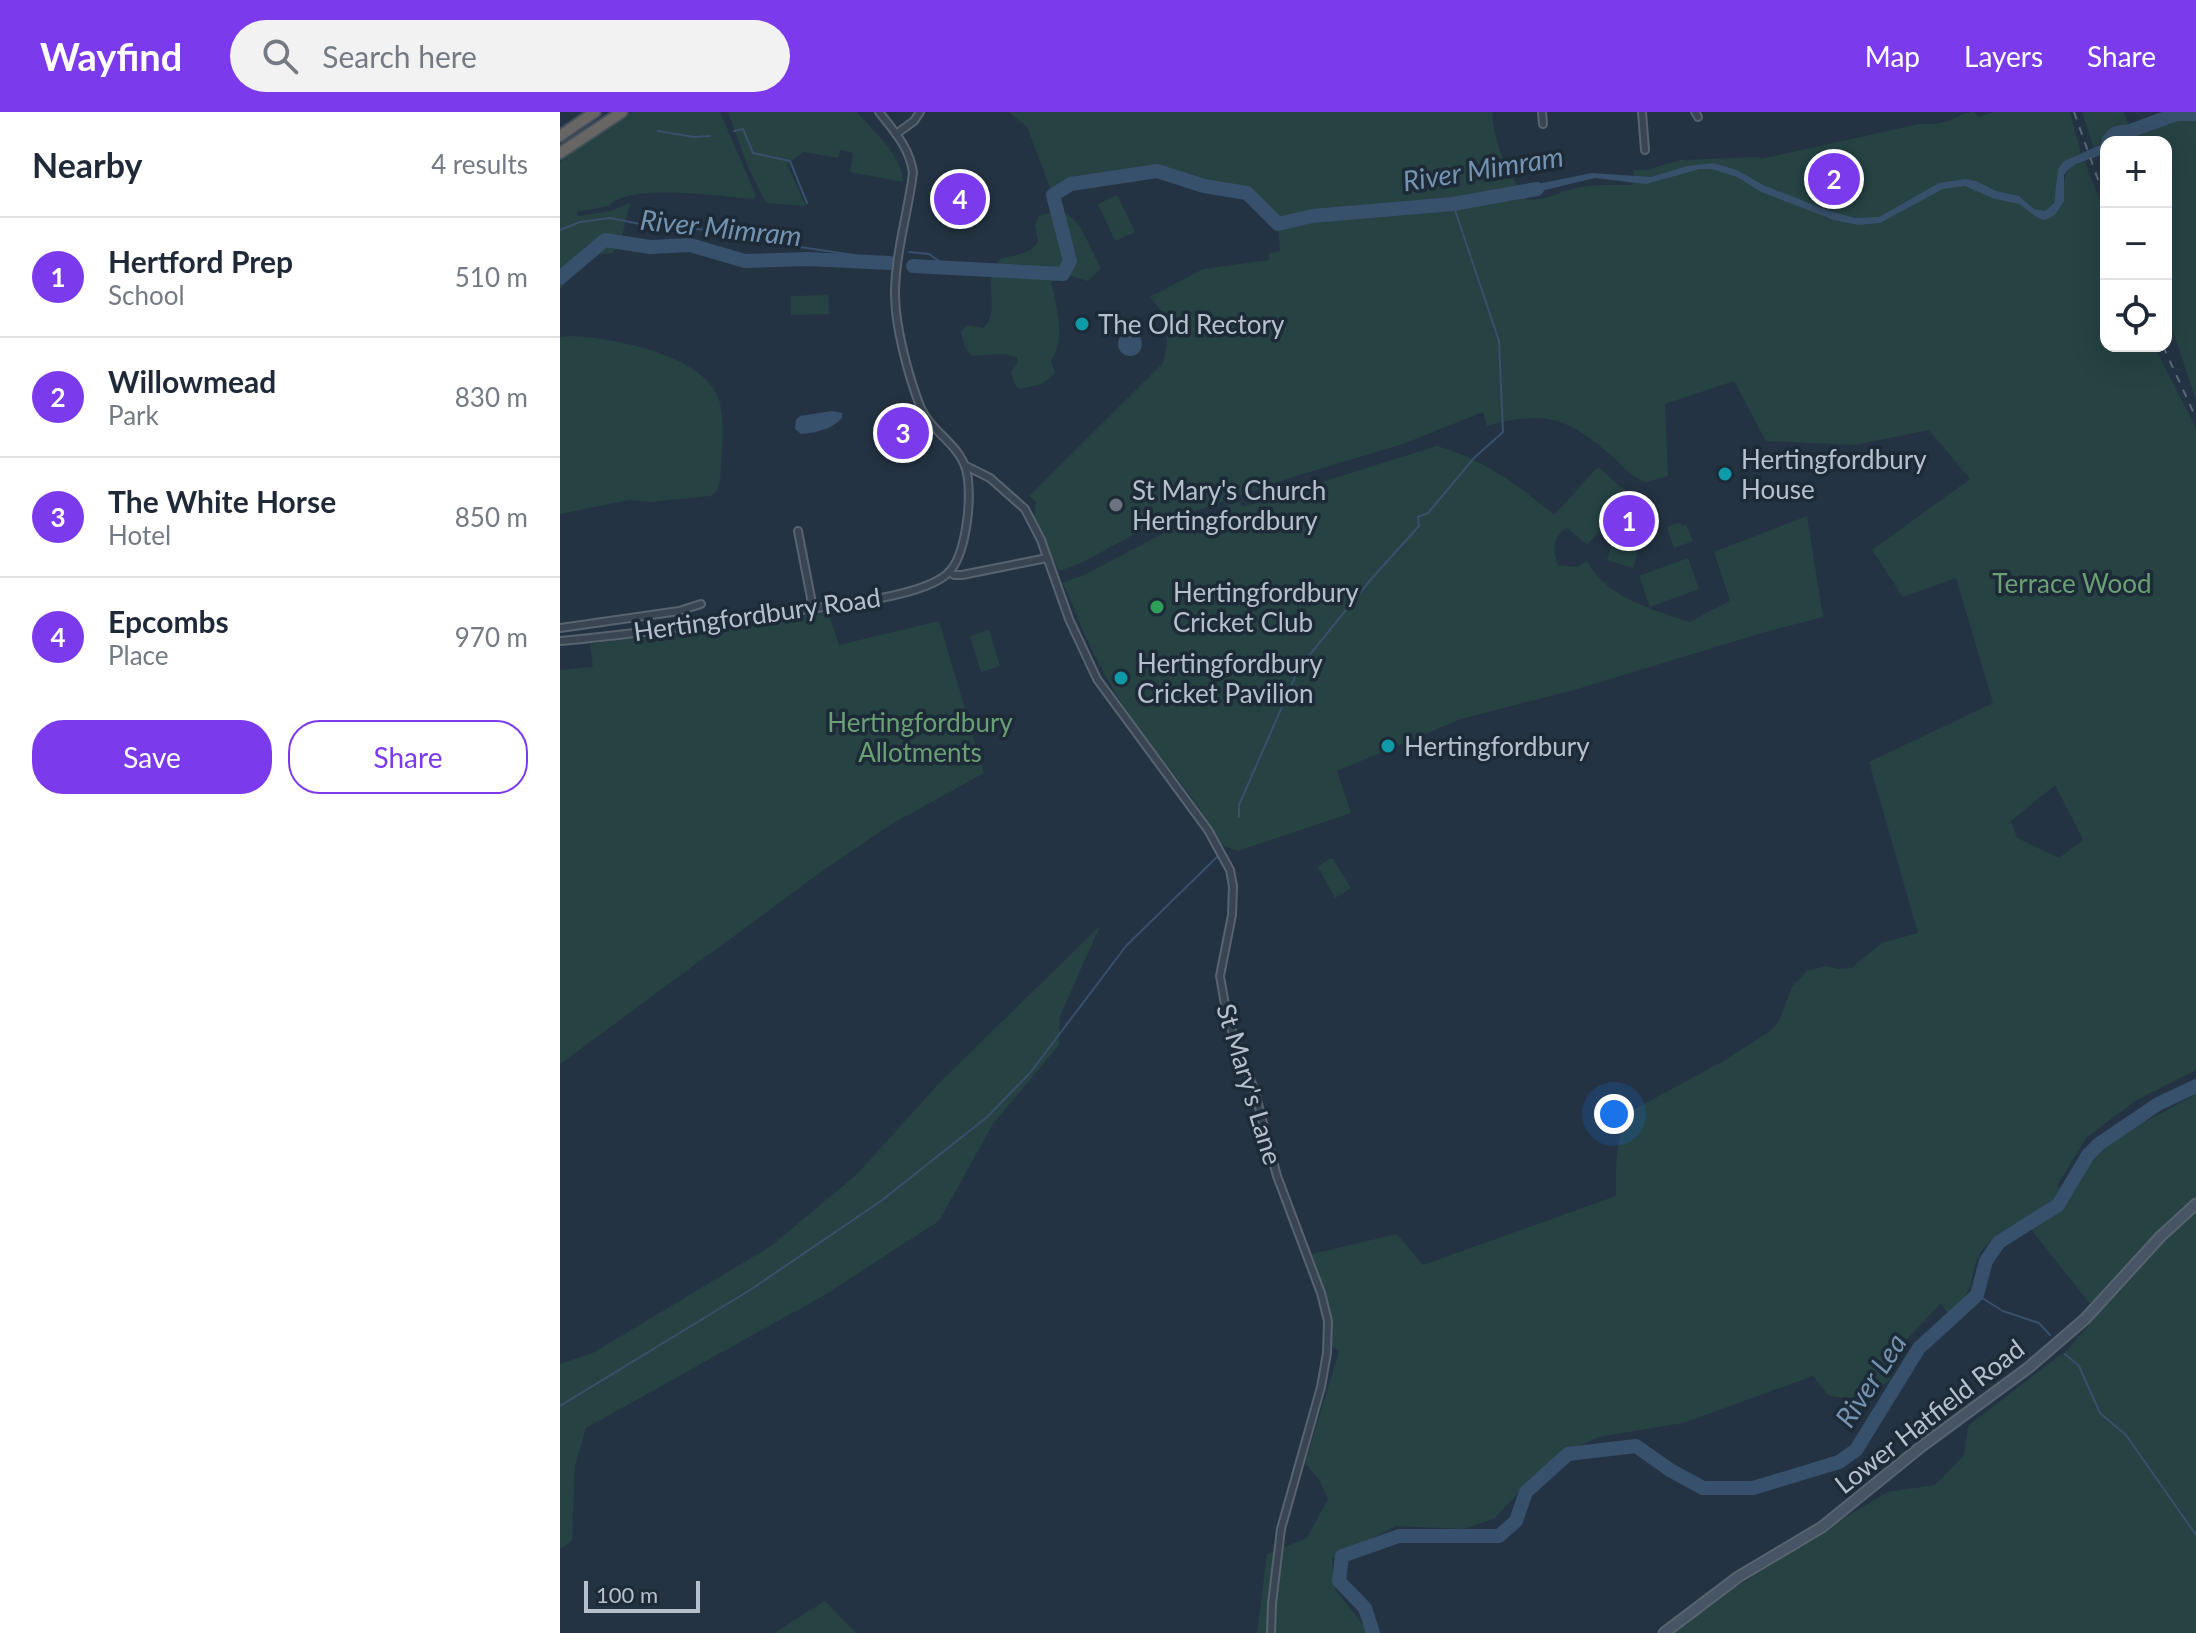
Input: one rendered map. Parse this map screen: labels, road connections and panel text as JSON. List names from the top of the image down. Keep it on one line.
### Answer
{"streets":{"main road":["Lower Hatfield Road"],"street":["Hertingfordbury Road","St Mary's Lane"]},"crossings":[["Hertingfordbury Road","St Mary's Lane"]],"water":["River Mimram","River Lea"],"parks":["Terrace Wood","Hertingfordbury Allotments"],"places":["The Old Rectory","Hertingfordbury House","St Mary's Church Hertingfordbury","Hertingfordbury Cricket Club","Hertingfordbury Cricket Pavilion","Hertingfordbury"],"scale_bar":"100 m","page":{"header":"Wayfind","search":"Search here","nav":["Map","Layers","Share"],"heading":["Nearby","4 results"],"map_buttons":["+","−"],"pins":["2","4","3","1"],"list":[{"mark":"1","name":"Hertford Prep","note":"School","value":"510 m"},{"mark":"2","name":"Willowmead","note":"Park","value":"830 m"},{"mark":"3","name":"The White Horse","note":"Hotel","value":"850 m"},{"mark":"4","name":"Epcombs","note":"Place","value":"970 m"}],"buttons":["Save","Share"],"scale":"100 m"}}
